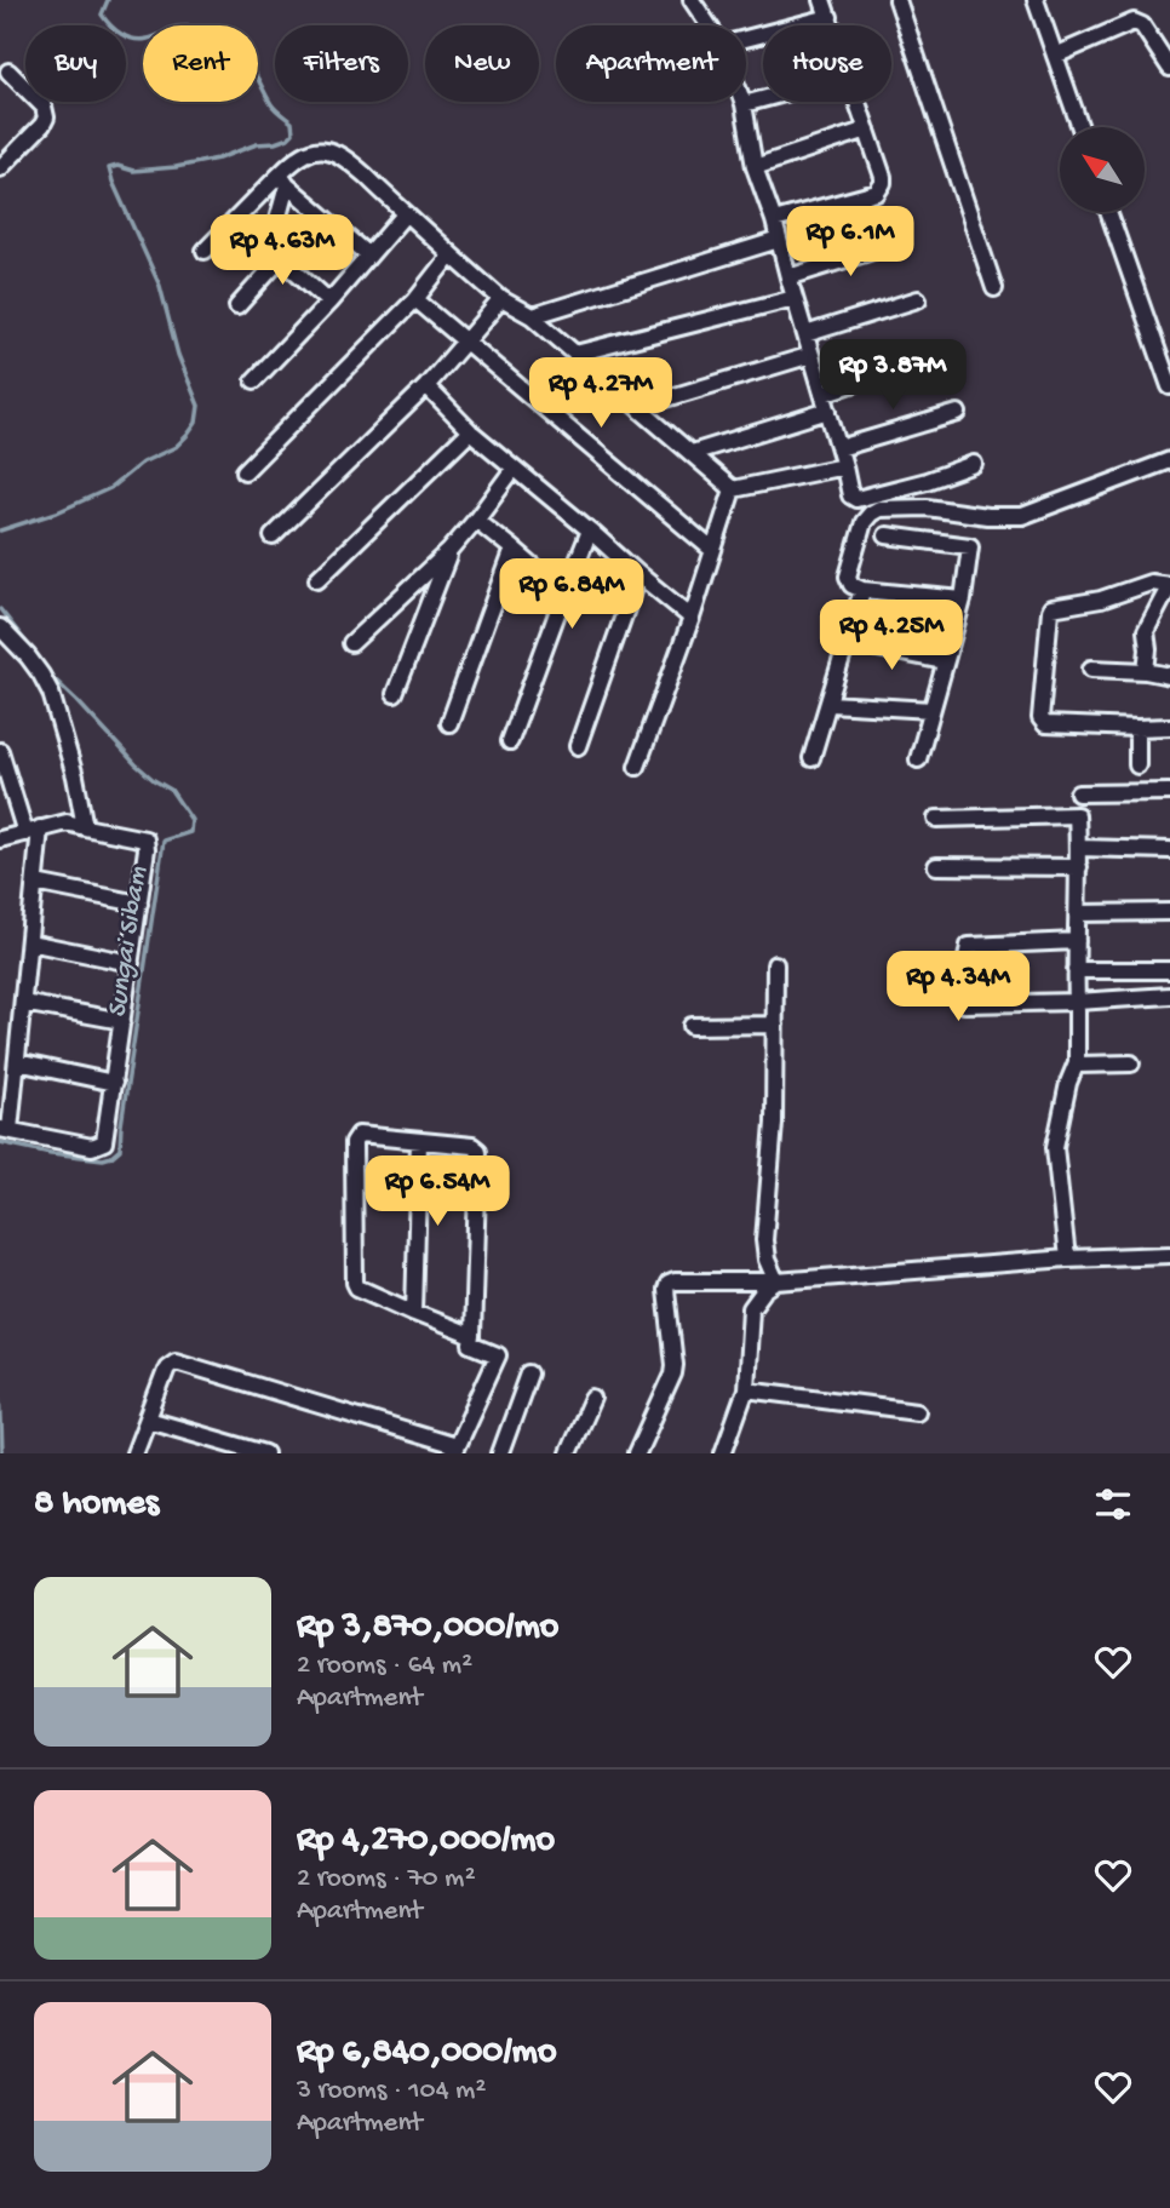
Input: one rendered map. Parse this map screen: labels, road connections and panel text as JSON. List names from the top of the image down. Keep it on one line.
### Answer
{"water":["Sungai Sibam"],"north":"top left","page":{"chip":["Buy","Rent","Filters","New","Apartment","House"],"price":["Rp 6.1M","Rp 4.63M","Rp 3.87M","Rp 4.27M","Rp 6.84M","Rp 4.25M","Rp 4.34M","Rp 6.54M"],"heading":"8 homes","list":[{"name":"Rp 3,870,000/mo","note":"2 rooms · 64 m² · Apartment"},{"name":"Rp 4,270,000/mo","note":"2 rooms · 70 m² · Apartment"},{"name":"Rp 6,840,000/mo","note":"3 rooms · 104 m² · Apartment"}]}}
